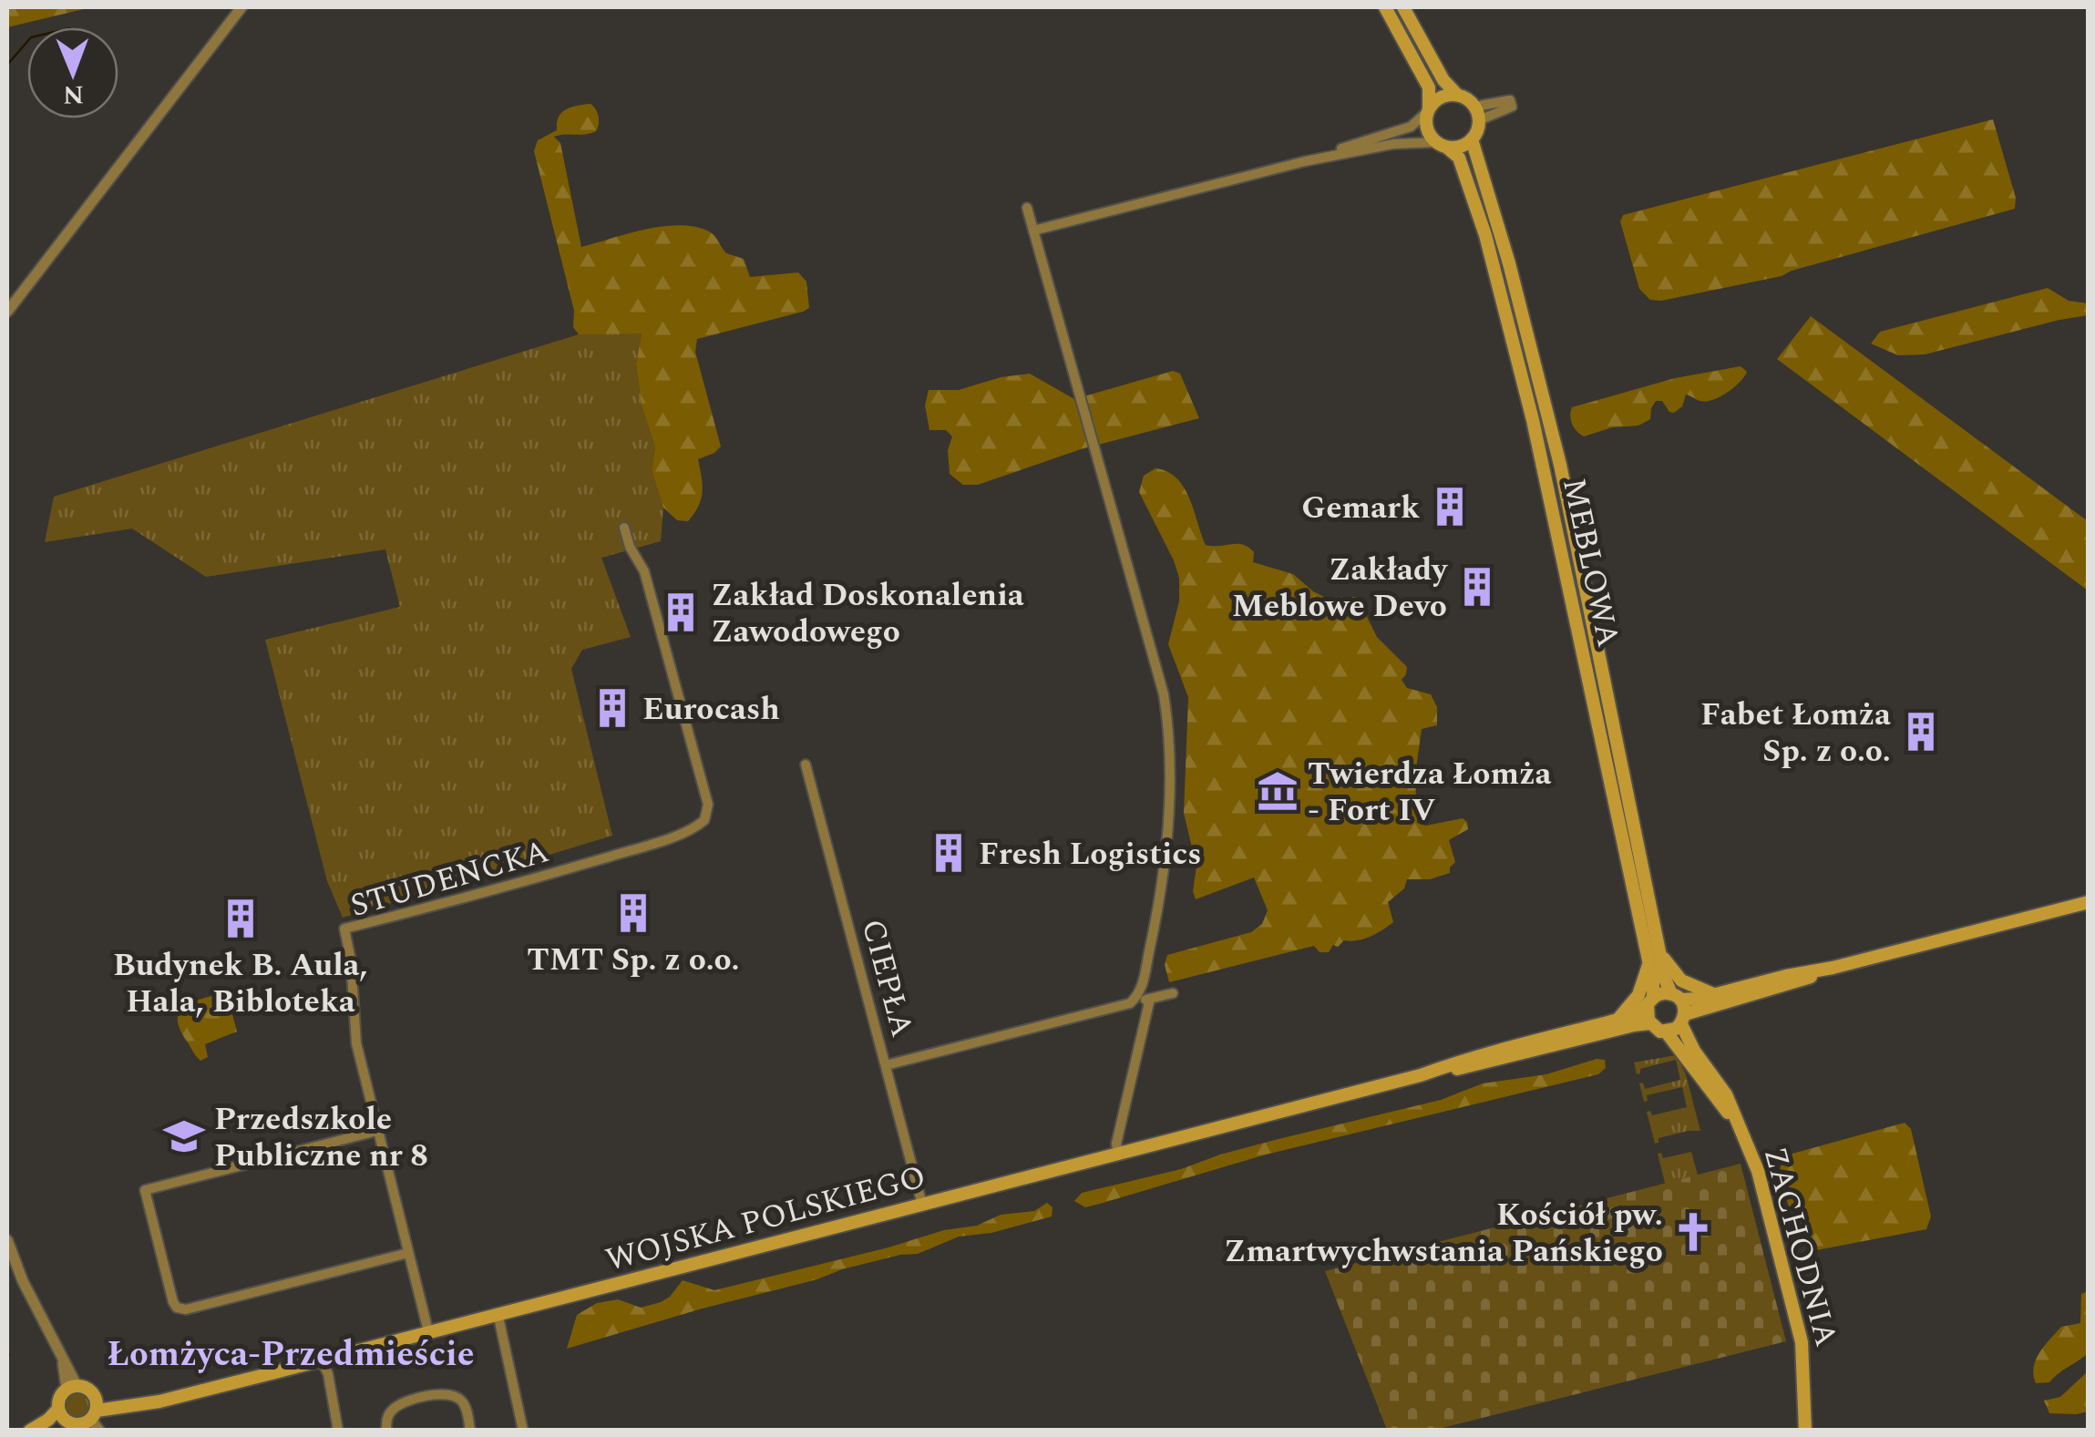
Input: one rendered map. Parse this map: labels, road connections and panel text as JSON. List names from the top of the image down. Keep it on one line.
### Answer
{"streets":{"main road":["MEBLOWA","WOJSKA POLSKIEGO","ZACHODNIA"],"street":["STUDENCKA","CIEPŁA"]},"crossings":[["MEBLOWA","WOJSKA POLSKIEGO"],["MEBLOWA","ZACHODNIA"],["STUDENCKA","WOJSKA POLSKIEGO"],["CIEPŁA","WOJSKA POLSKIEGO"],["WOJSKA POLSKIEGO","ZACHODNIA"]],"districts":["Łomżyca-Przedmieście"],"places":{"building":["Gemark","Zakłady Meblowe Devo","Zakład Doskonalenia Zawodowego","Eurocash","Fabet Łomża Sp. z o.o.","Fresh Logistics","TMT Sp. z o.o.","Budynek B. Aula, Hala, Bibloteka"],"museum":["Twierdza Łomża - Fort IV"],"school or university":["Przedszkole Publiczne nr 8"],"church":["Kościół pw. Zmartwychwstania Pańskiego"]},"north":"bottom"}
